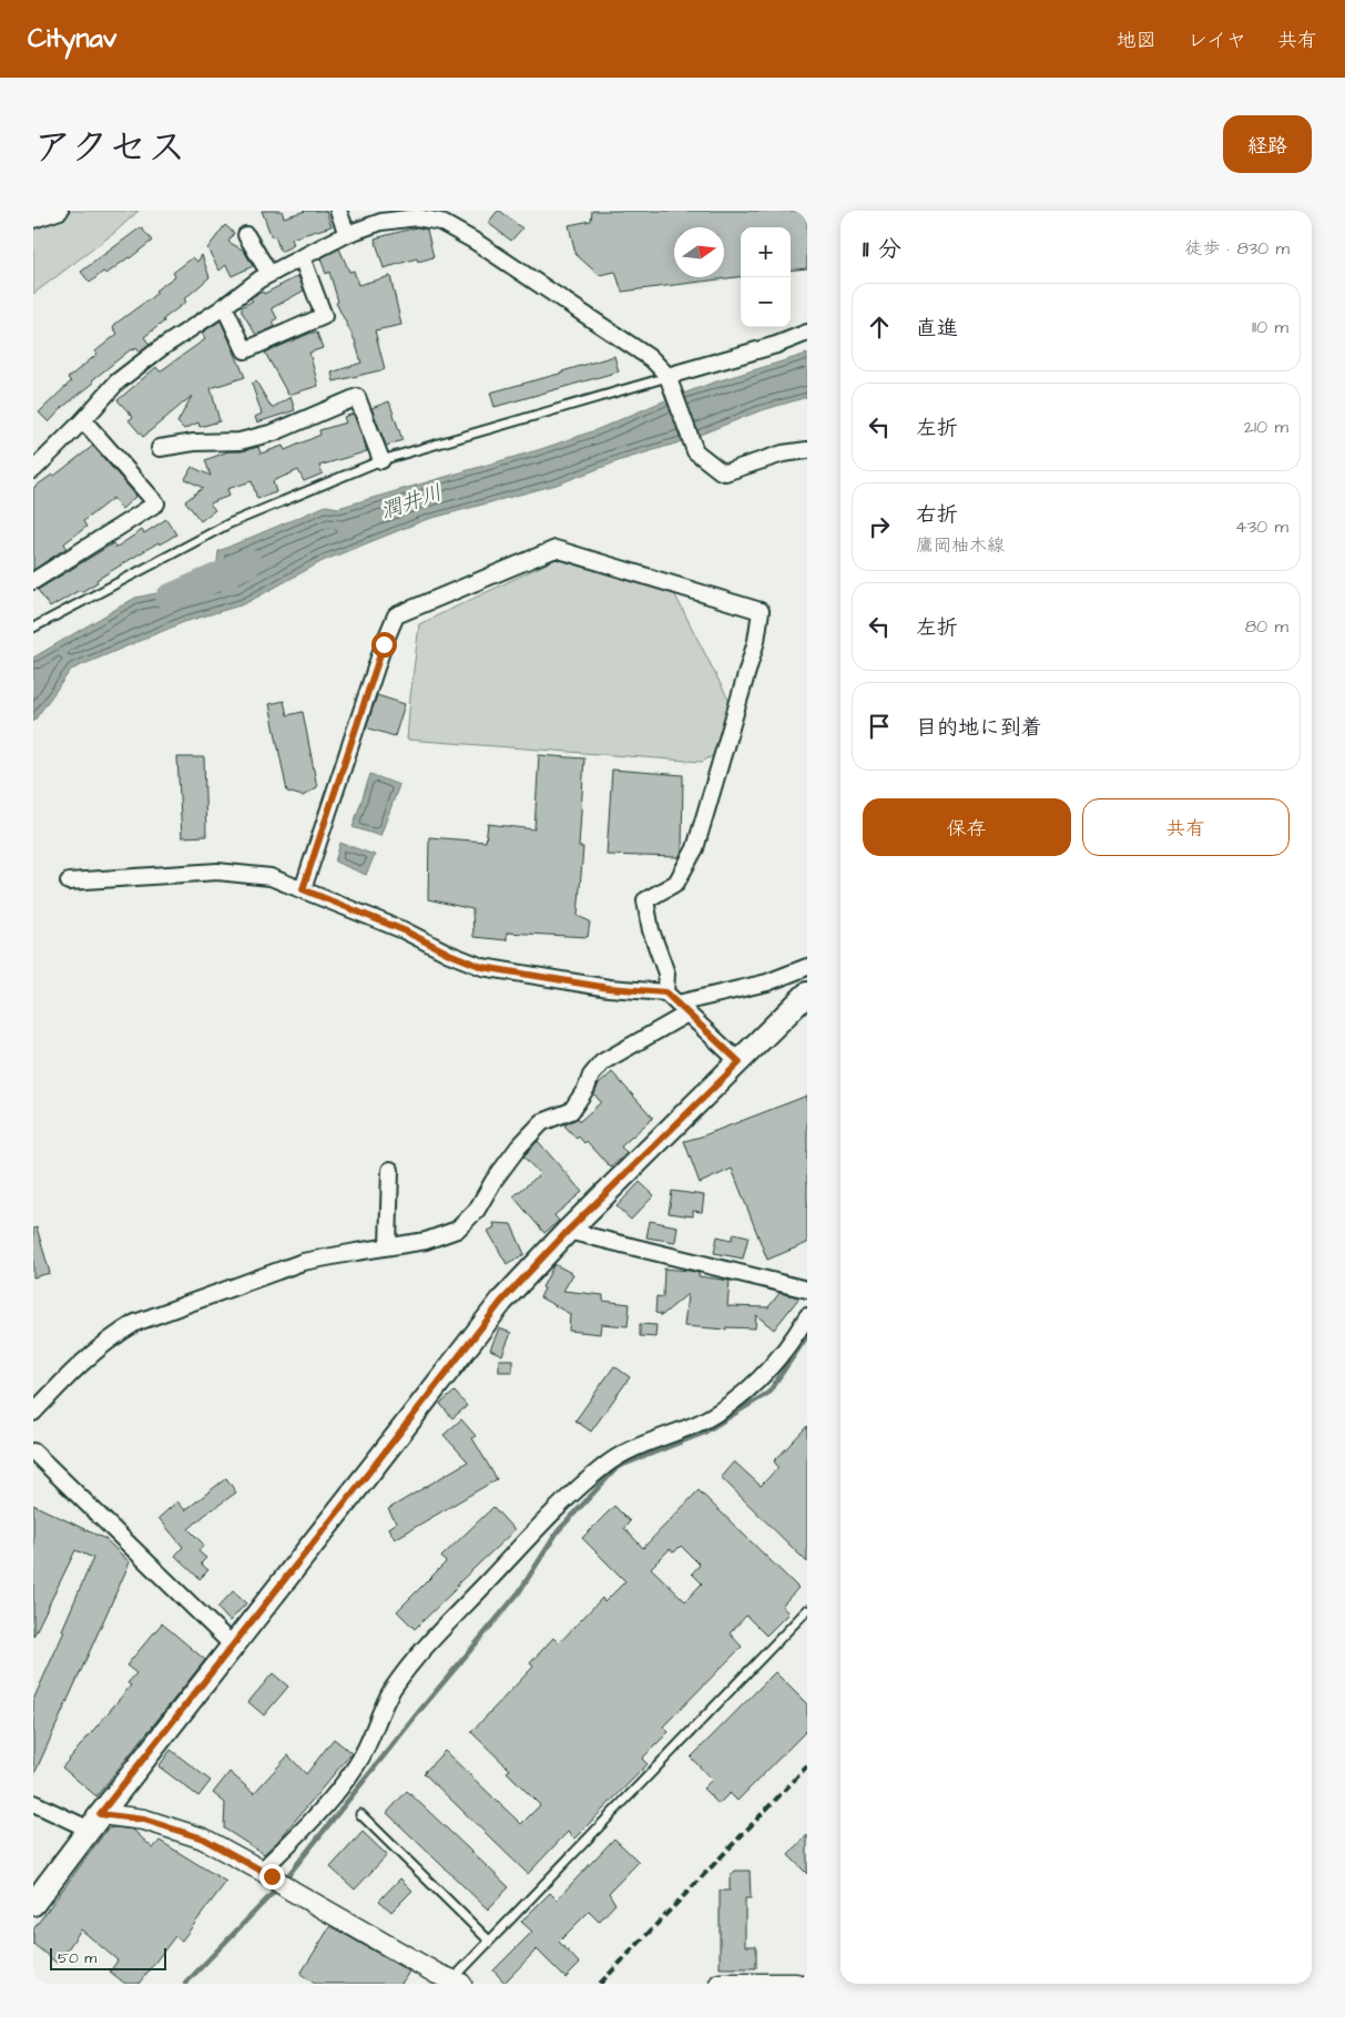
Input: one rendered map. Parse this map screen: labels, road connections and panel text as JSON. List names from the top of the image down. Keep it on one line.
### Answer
{"water":["潤井川"],"scale_bar":"50 m","north":"right","page":{"header":"Citynav","nav":["地図","レイヤ","共有"],"title":"アクセス","buttons":["経路",["保存","共有"]],"heading":["11 分","徒歩 · 830 m"],"map_buttons":["+","−"],"list":[["直進","110 m"],["左折","210 m"],["右折","鷹岡柚木線","430 m"],["左折","80 m"],"目的地に到着"],"scale":"50 m"}}
